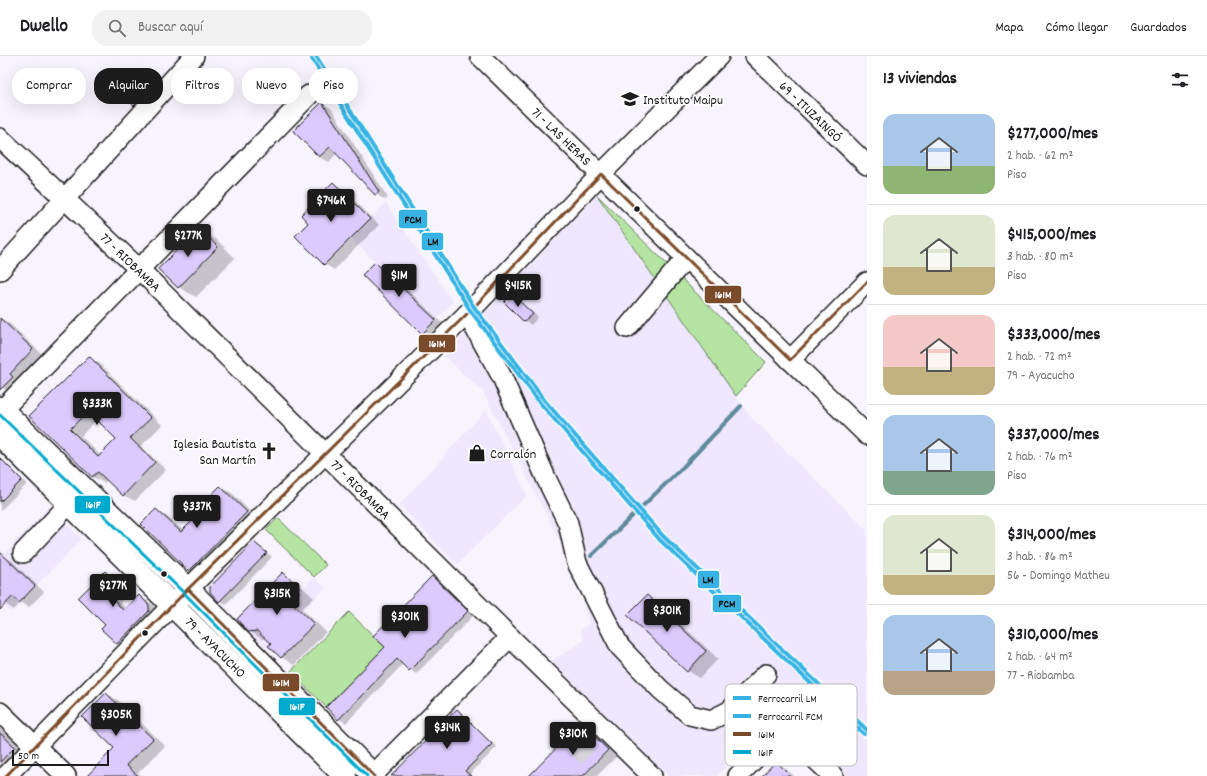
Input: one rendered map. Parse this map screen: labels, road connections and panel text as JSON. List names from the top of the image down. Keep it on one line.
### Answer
{"streets":{"main road":["79 - AYACUCHO"],"street":["69 - ITUZAINGÓ","71 - LAS HERAS","77 - RIOBAMBA"]},"places":{"school or university":["Instituto Maipu"],"church":["Iglesia Bautista San Martín"],"shop":["Corralón"]},"lines":["rail line LM","rail line FCM","transit line 161M","transit line 161F"],"legend":["Ferrocarril LM","Ferrocarril FCM","161M","161F"],"scale_bar":"50 m","page":{"header":"Dwello","search":"Buscar aquí","nav":["Mapa","Cómo llegar","Guardados"],"heading":"13 viviendas","chip":["Comprar","Alquilar","Filtros","Nuevo","Piso"],"list":[{"name":"$277,000/mes","note":"2 hab. · 62 m² · Piso"},{"name":"$415,000/mes","note":"3 hab. · 80 m² · Piso"},{"name":"$333,000/mes","note":"2 hab. · 72 m² · 79 - Ayacucho"},{"name":"$337,000/mes","note":"2 hab. · 76 m² · Piso"},{"name":"$314,000/mes","note":"3 hab. · 86 m² · 56 - Domingo Matheu"},{"name":"$310,000/mes","note":"2 hab. · 64 m² · 77 - Riobamba"}],"price":["$746K","$277K","$1M","$415K","$333K","$337K","$277K","$315K","$301K","$301K","$305K","$314K","$310K"],"scale":"50 m"}}
